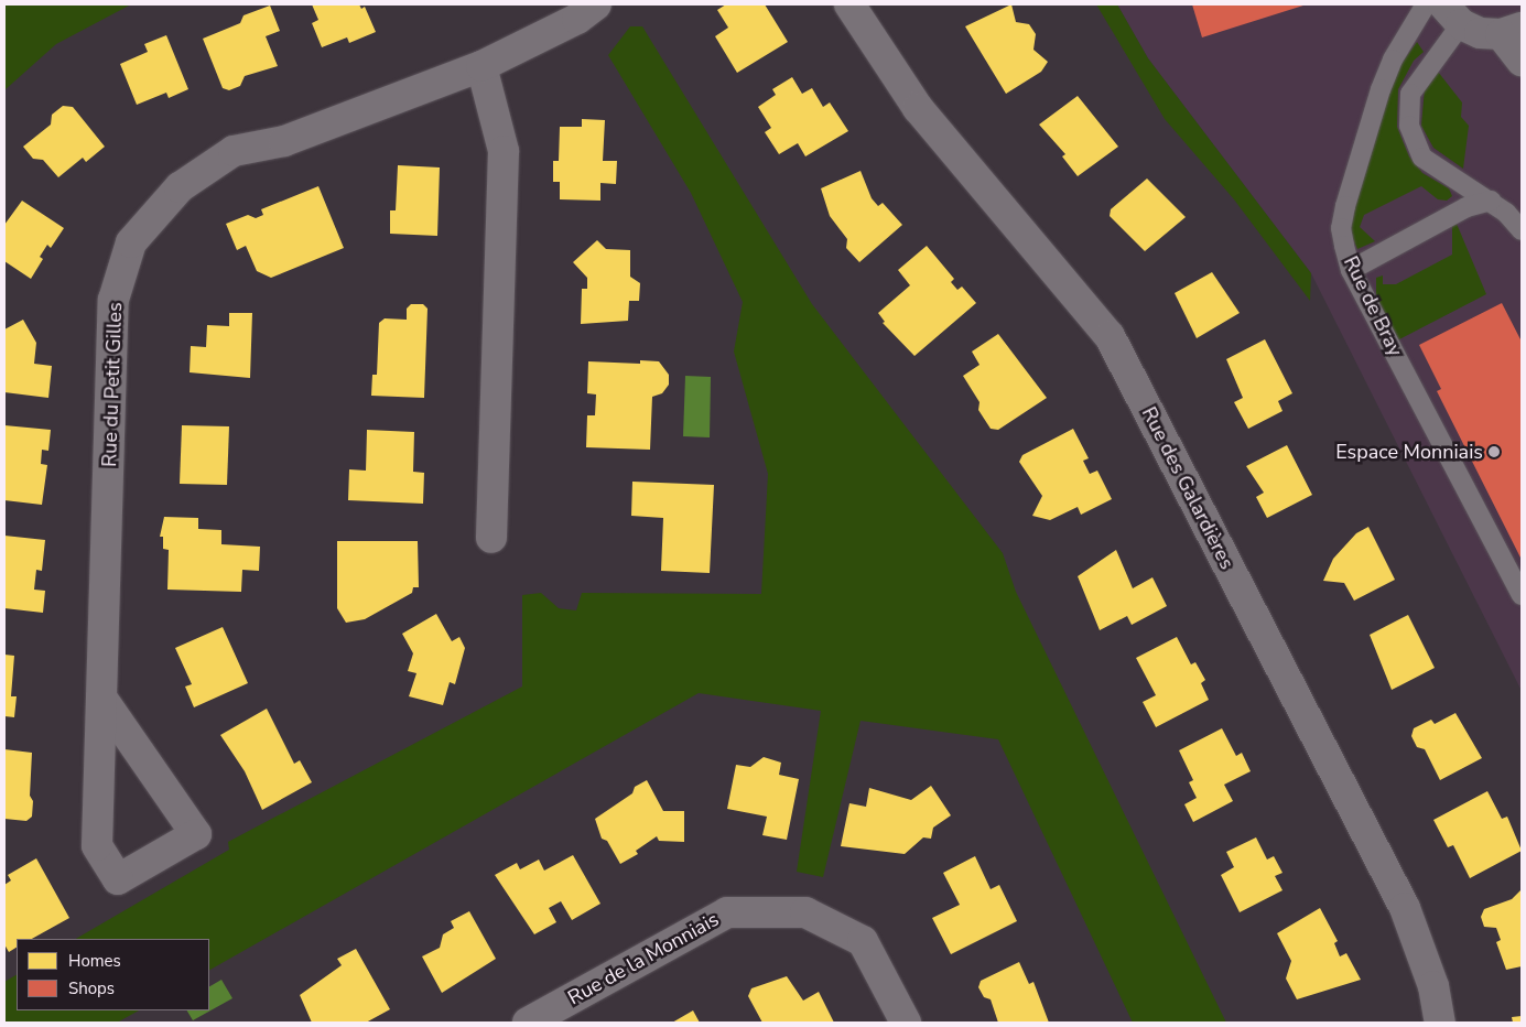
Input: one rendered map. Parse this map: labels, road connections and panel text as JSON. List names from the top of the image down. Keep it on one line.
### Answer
{"streets":{"street":["Rue du Petit Gilles","Rue des Galardières","Rue de la Monniais"],"lane":["Rue de Bray"]},"places":["Espace Monniais"],"legend":["Homes","Shops"]}
